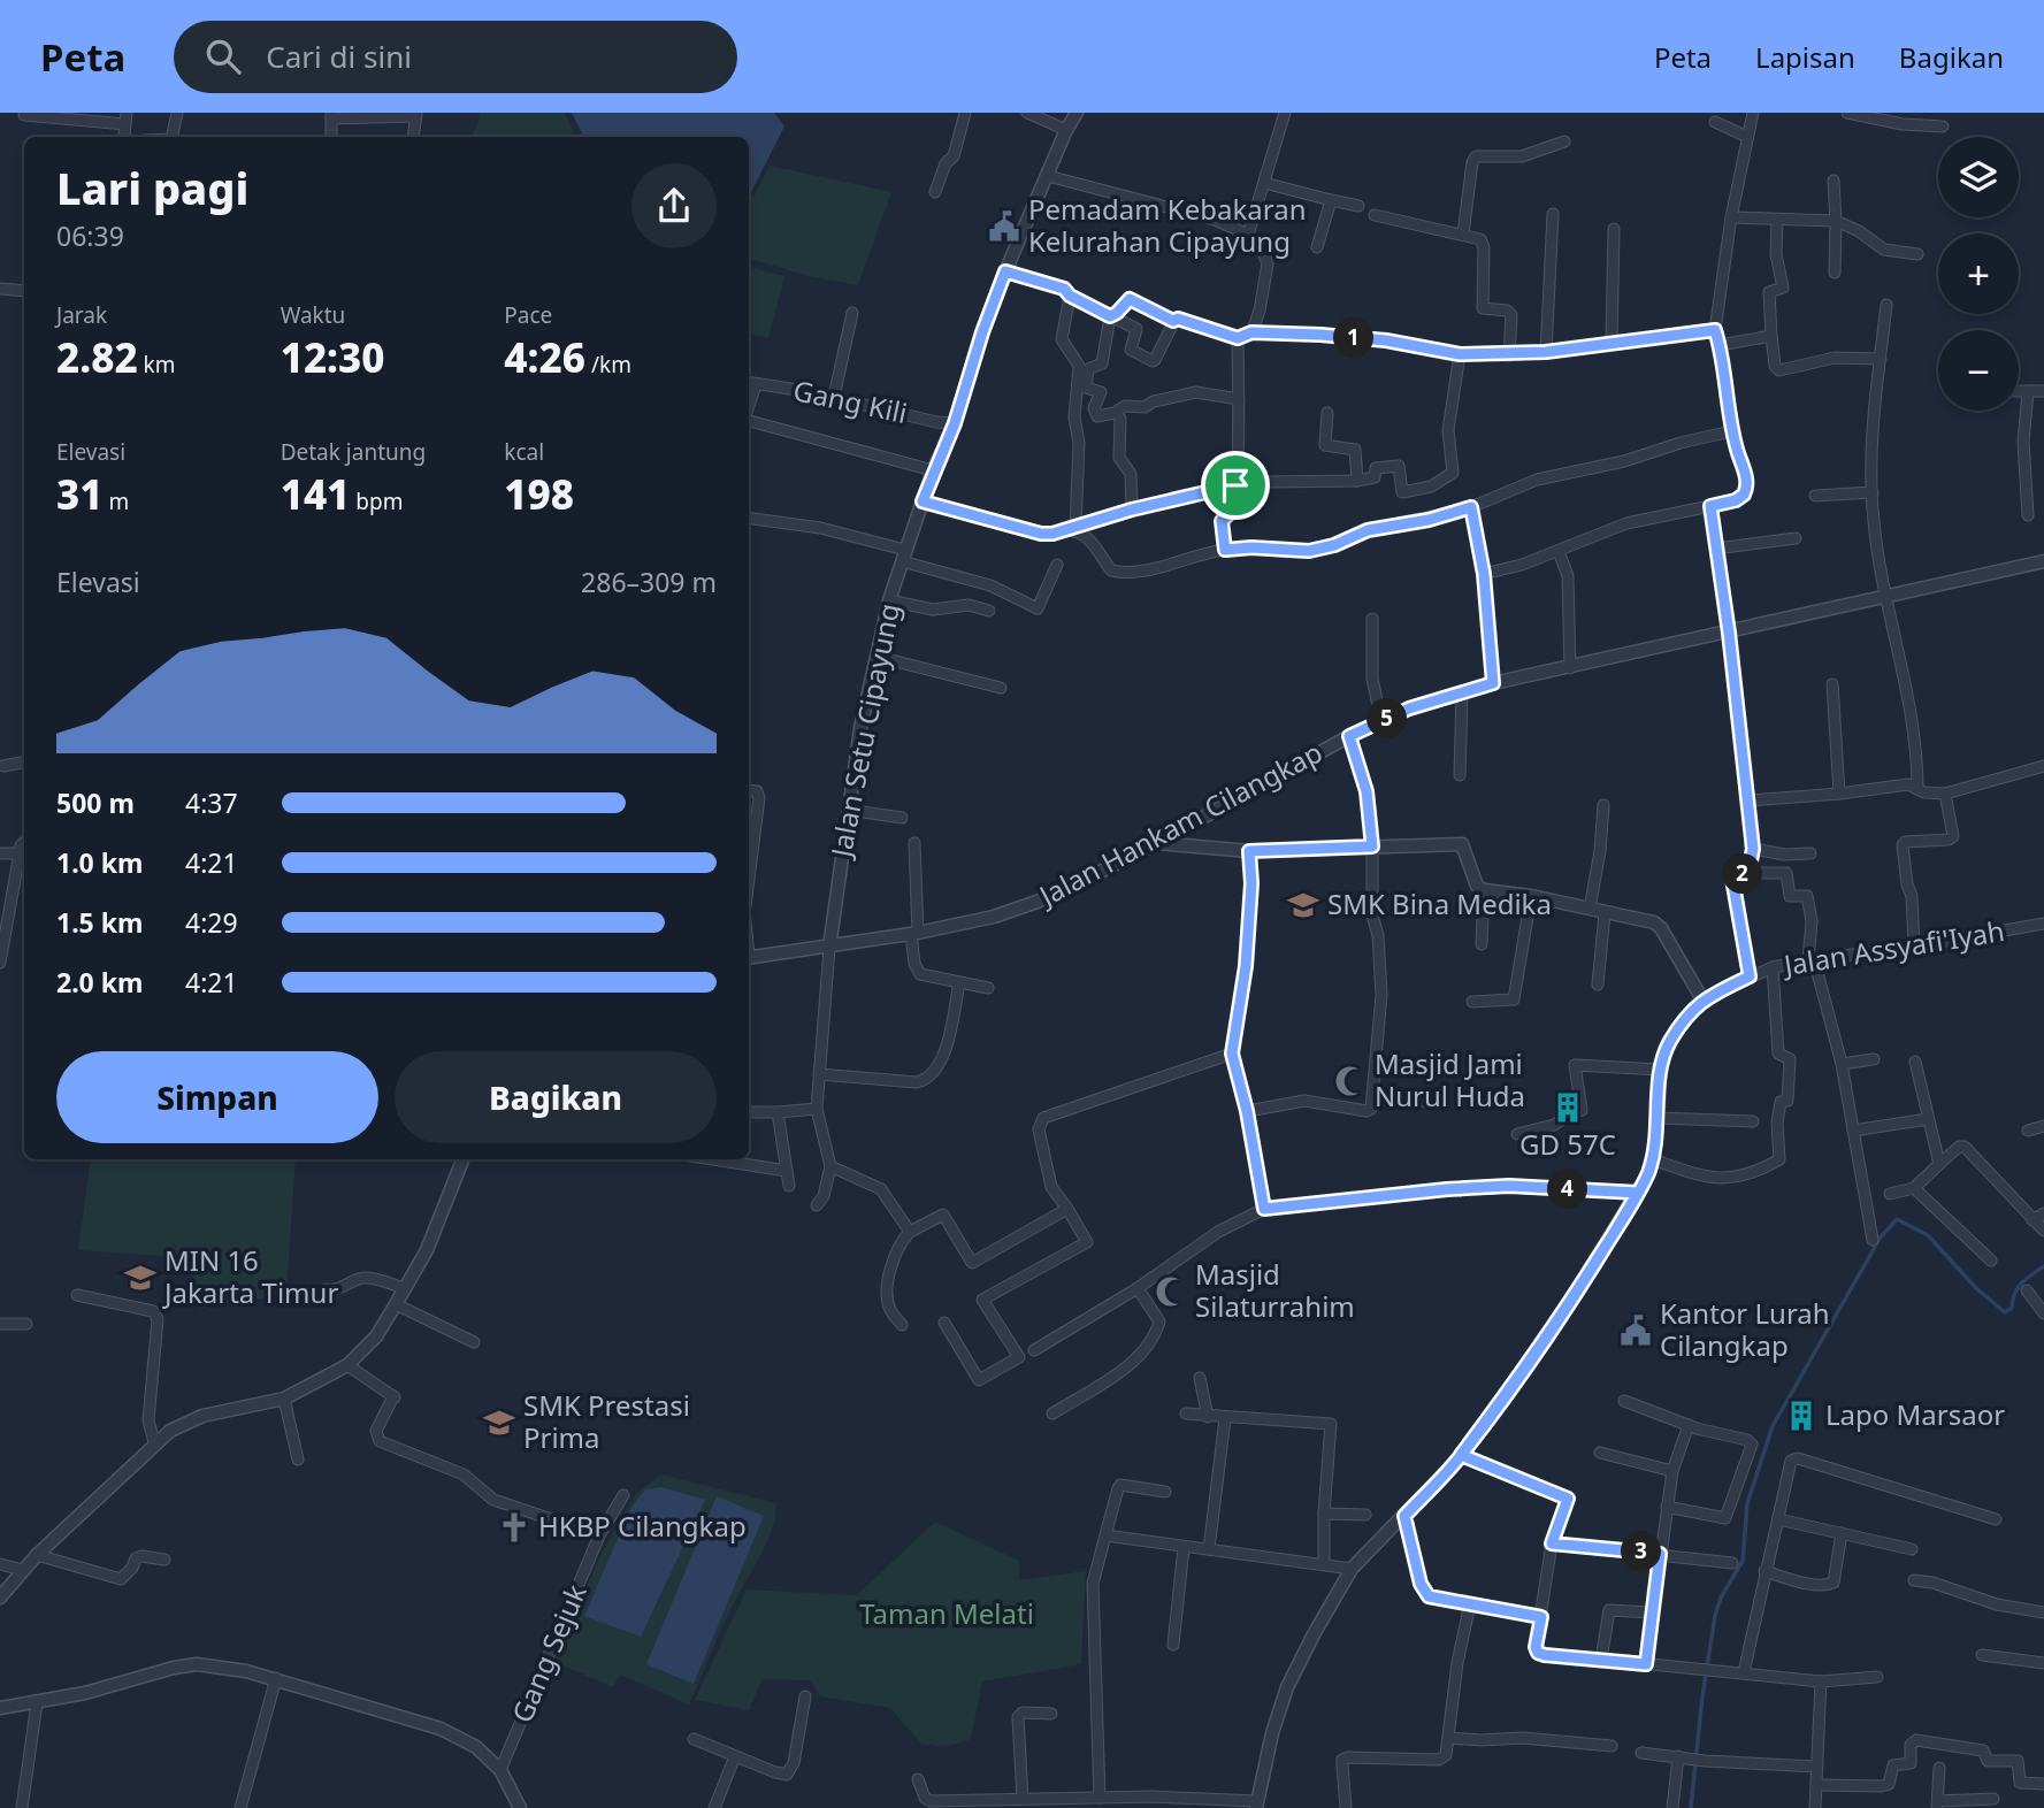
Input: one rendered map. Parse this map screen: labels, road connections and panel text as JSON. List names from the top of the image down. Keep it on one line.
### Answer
{"streets":{"street":["Gang Kili","Jalan Setu Cipayung","Jalan Hankam Cilangkap","Jalan Assyafi'Iyah","Gang Sejuk"]},"crossings":[["Gang Kili","Jalan Setu Cipayung"],["Jalan Setu Cipayung","Jalan Hankam Cilangkap"]],"parks":["Taman Melati"],"places":{"public building":["Pemadam Kebakaran Kelurahan Cipayung","Kantor Lurah Cilangkap"],"school or university":["SMK Bina Medika","MIN 16 Jakarta Timur","SMK Prestasi Prima"],"mosque":["Masjid Jami Nurul Huda","Masjid Silaturrahim"],"building":["GD 57C","Lapo Marsaor"],"church":["HKBP Cilangkap"]},"page":{"header":"Peta","search":"Cari di sini","nav":["Peta","Lapisan","Bagikan"],"map_buttons":["+","−"],"heading":["Lari pagi","06:39"],"stats":[["Jarak","2.82 km"],["Waktu","12:30"],["Pace","4:26 /km"],["Elevasi","31 m"],["Detak jantung","141 bpm"],["kcal","198"]],"pins":["1","5","2","4","3"],"chart":["Elevasi","286–309 m"],"list":[{"name":"500 m","note":"4:37"},{"name":"1.0 km","note":"4:21"},{"name":"1.5 km","note":"4:29"},{"name":"2.0 km","note":"4:21"}],"buttons":["Simpan","Bagikan"]}}
